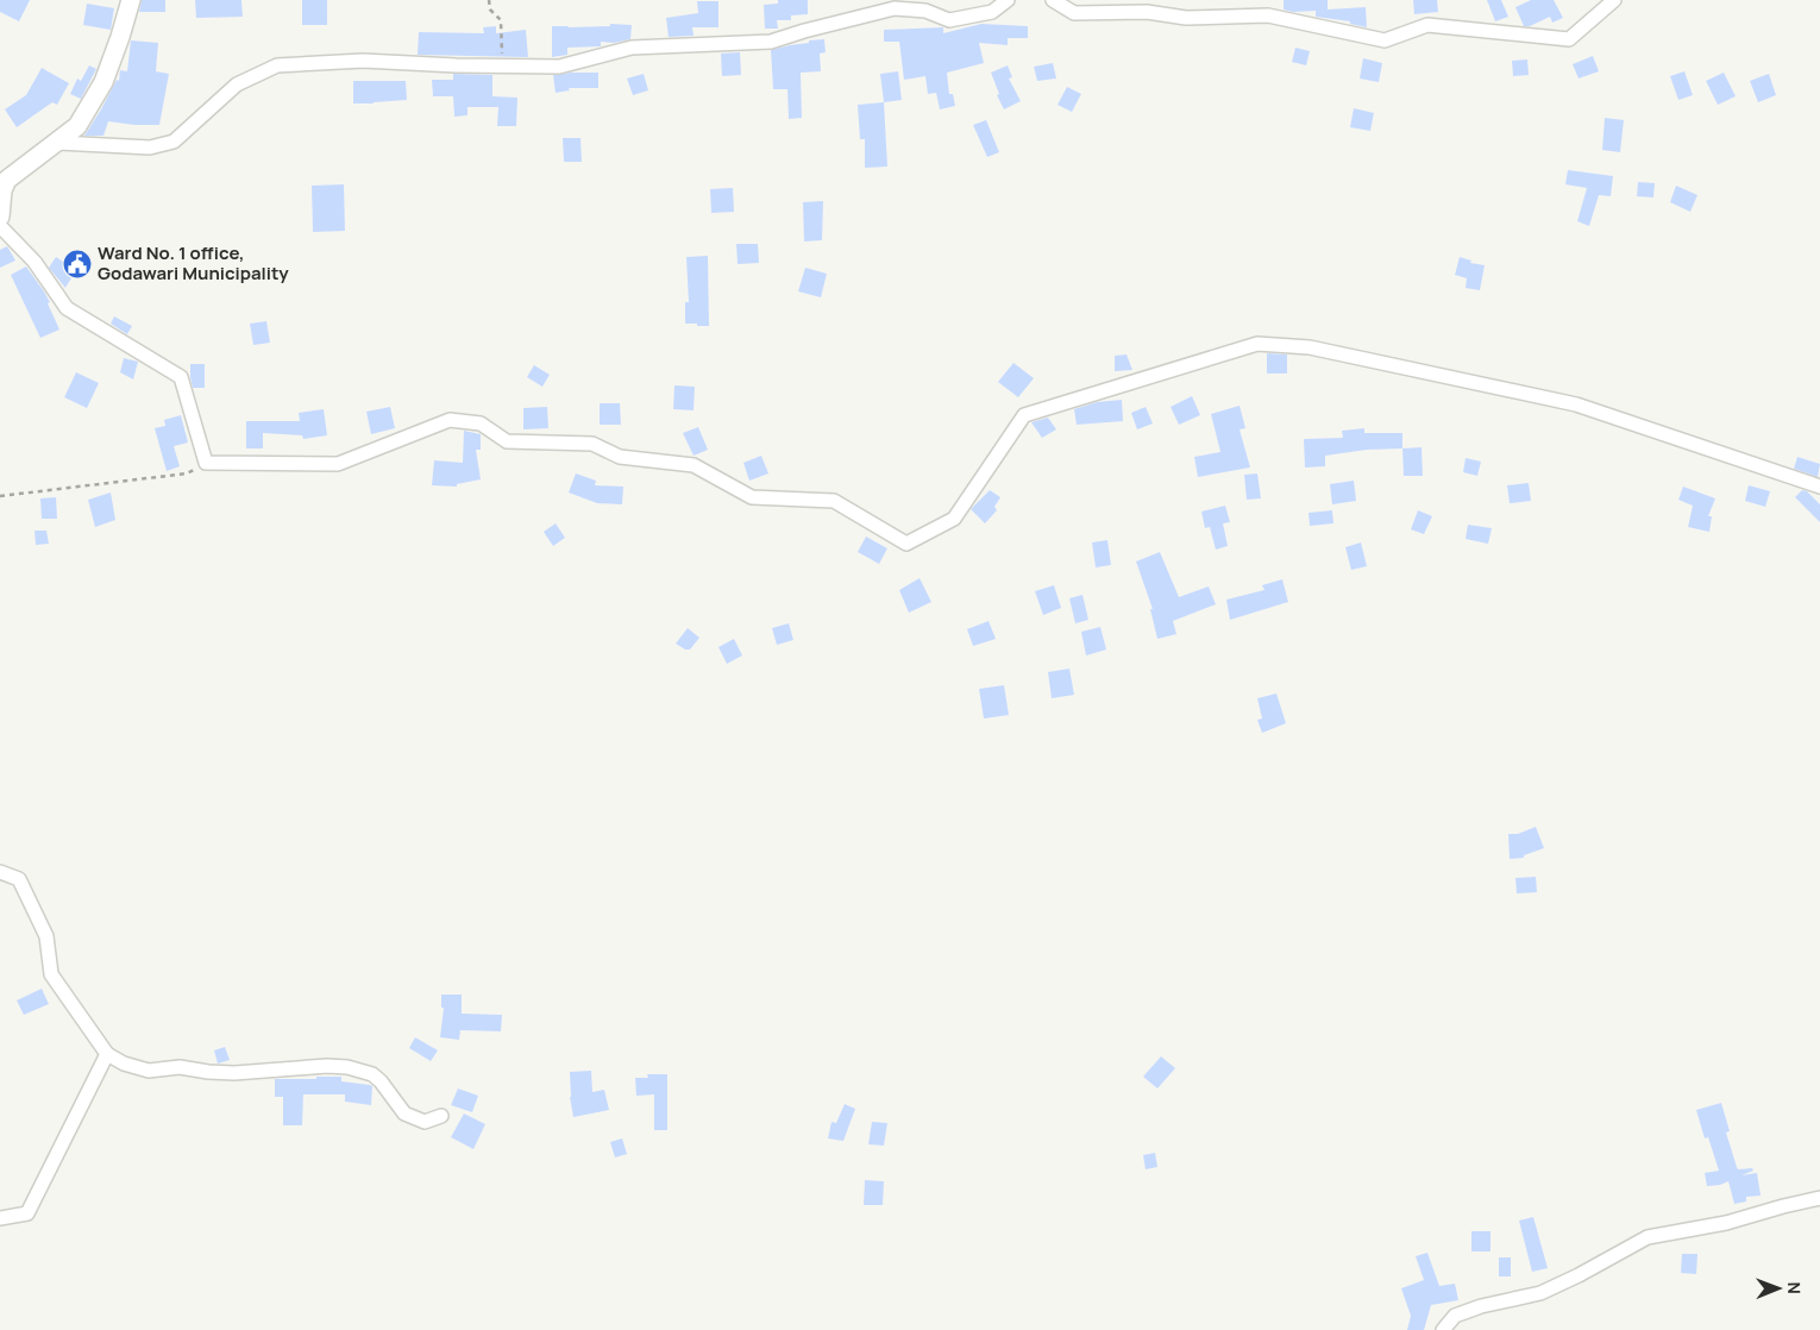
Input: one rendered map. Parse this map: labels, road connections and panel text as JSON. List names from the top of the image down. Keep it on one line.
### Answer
{"places":{"public building":["Ward No. 1 office, Godawari Municipality"]},"north":"right"}
